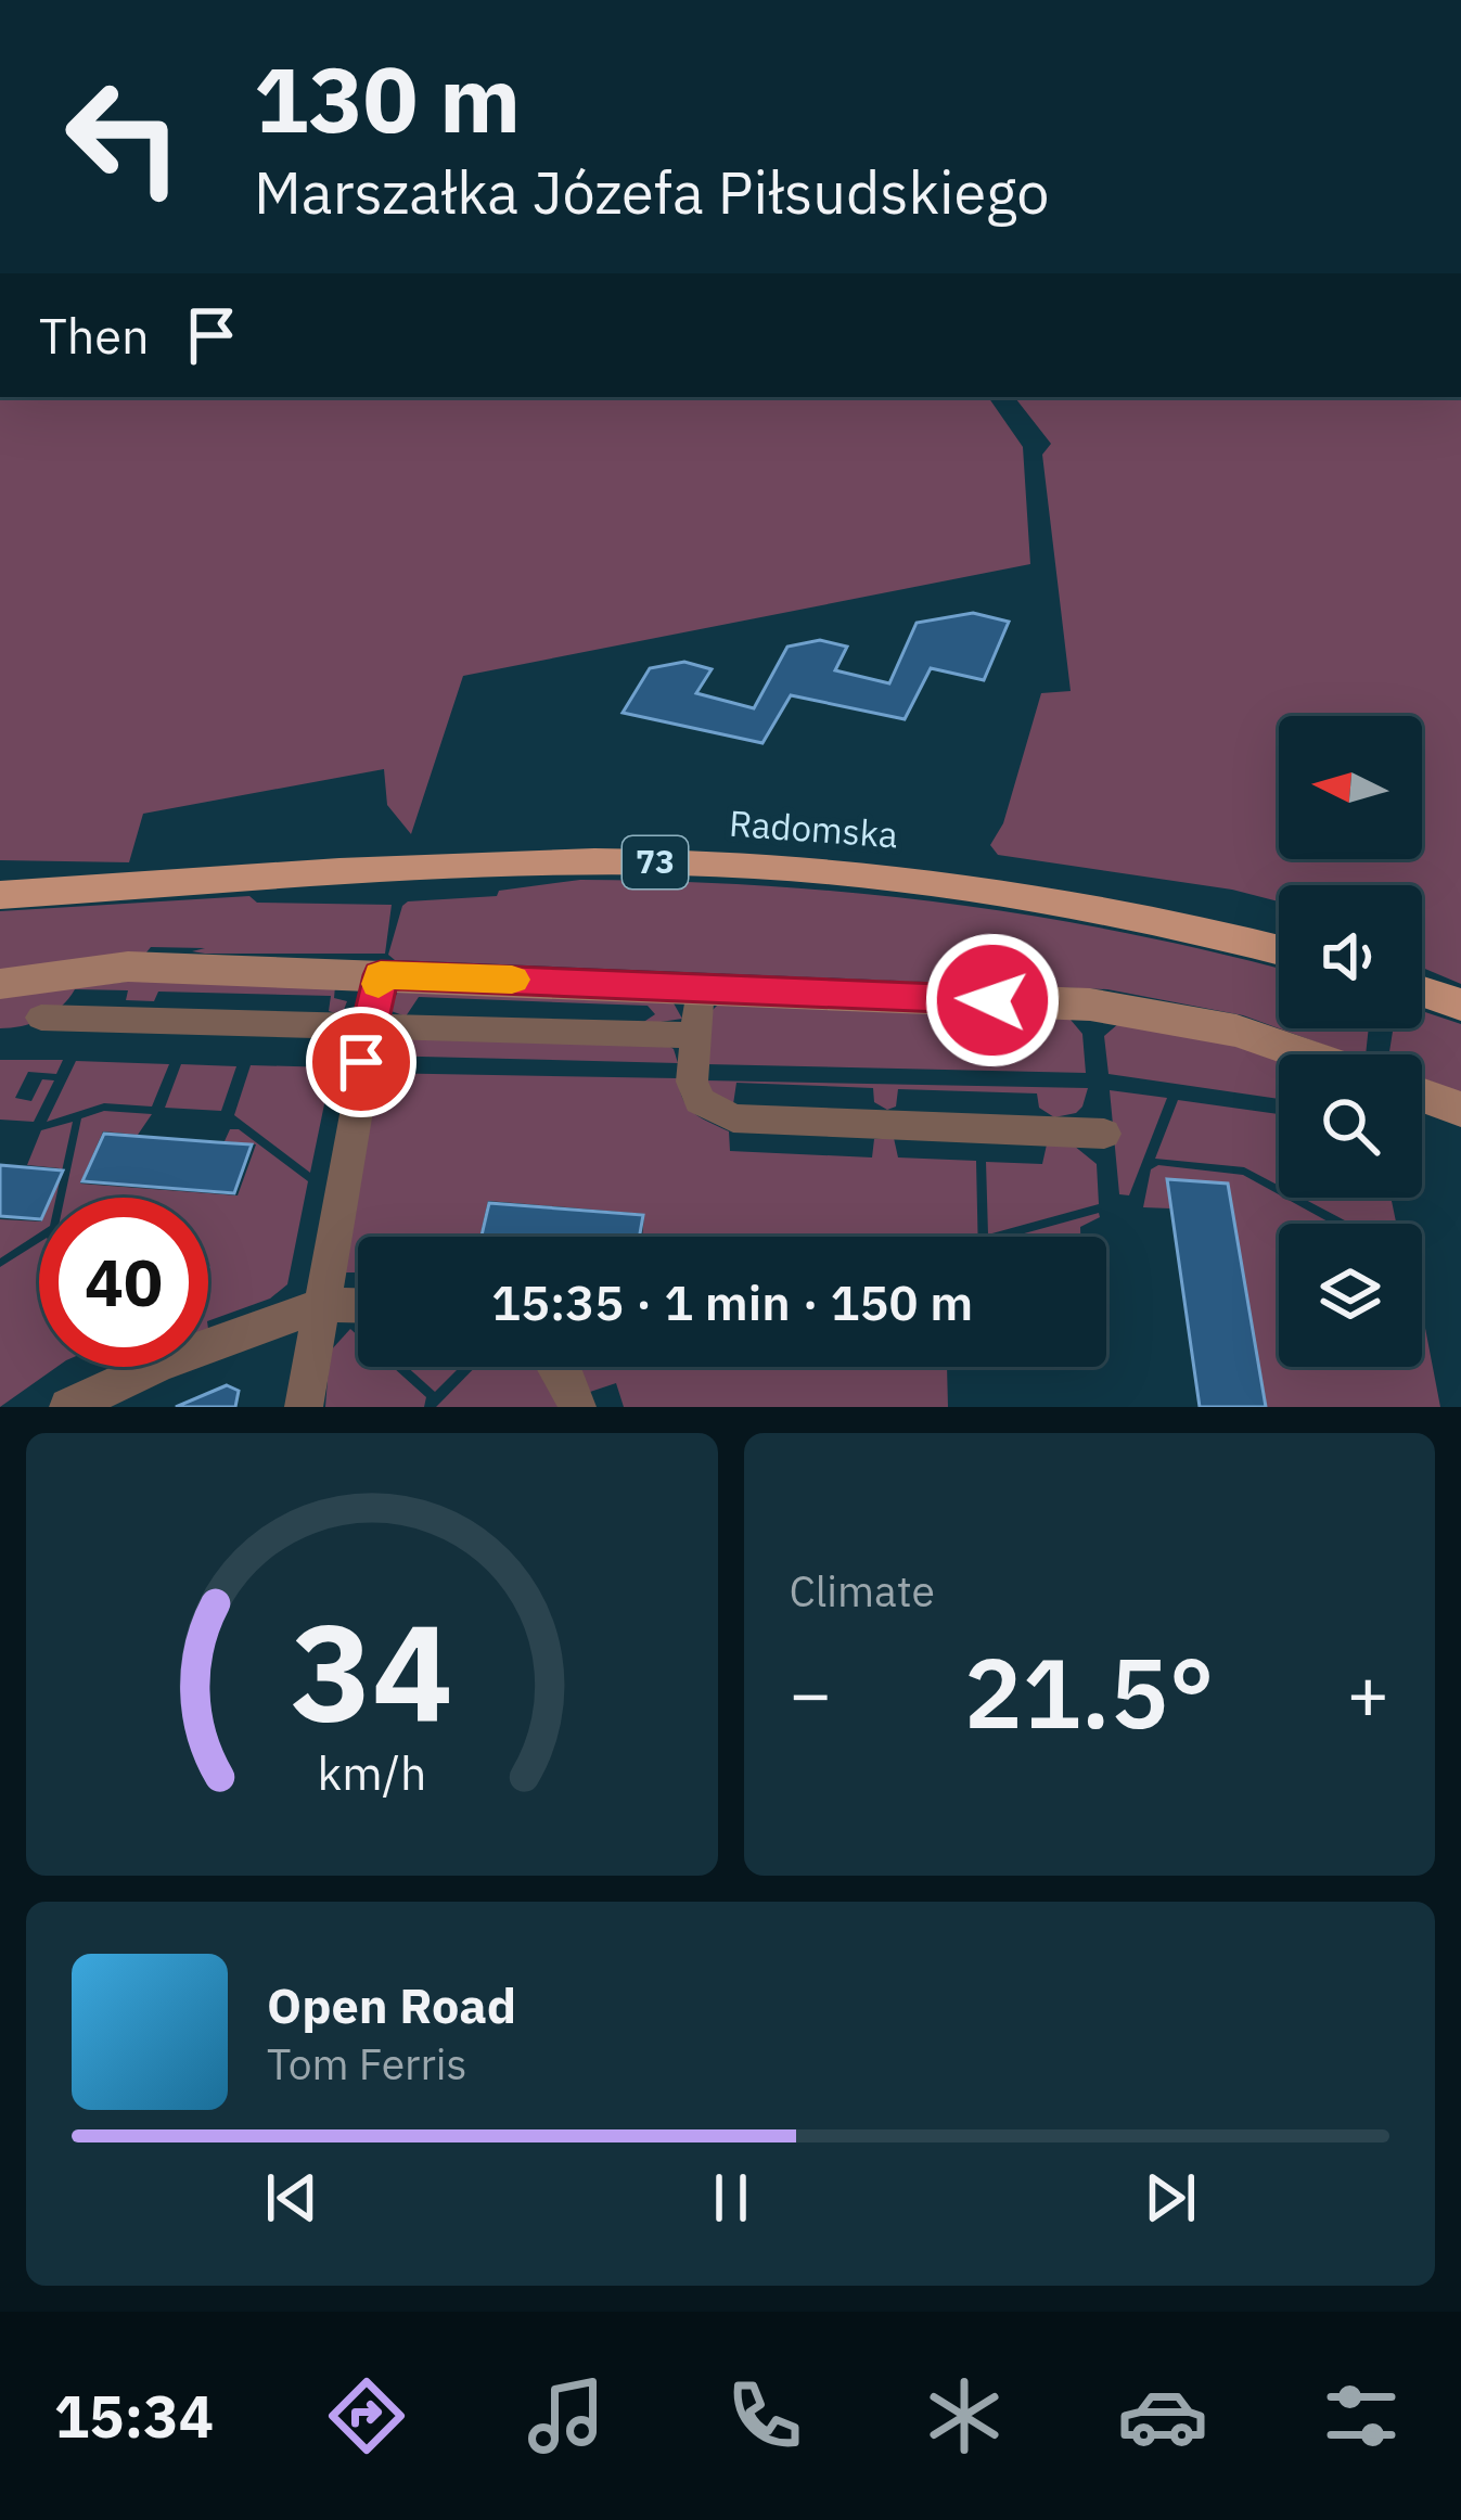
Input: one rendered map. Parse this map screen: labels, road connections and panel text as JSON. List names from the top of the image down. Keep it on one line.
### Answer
{"streets":{"main road":["Radomska","73"]},"north":"left","page":{"turn":["130 m","Marszałka Józefa Piłsudskiego"],"then":"Then","limit":"40","trip":"15:35 · 1 min · 150 m","tile":"Climate","heat":["−","21.5°","+"],"song":["Open Road","Tom Ferris"],"tabs":"15:34","gauge":["34","km/h"]}}
